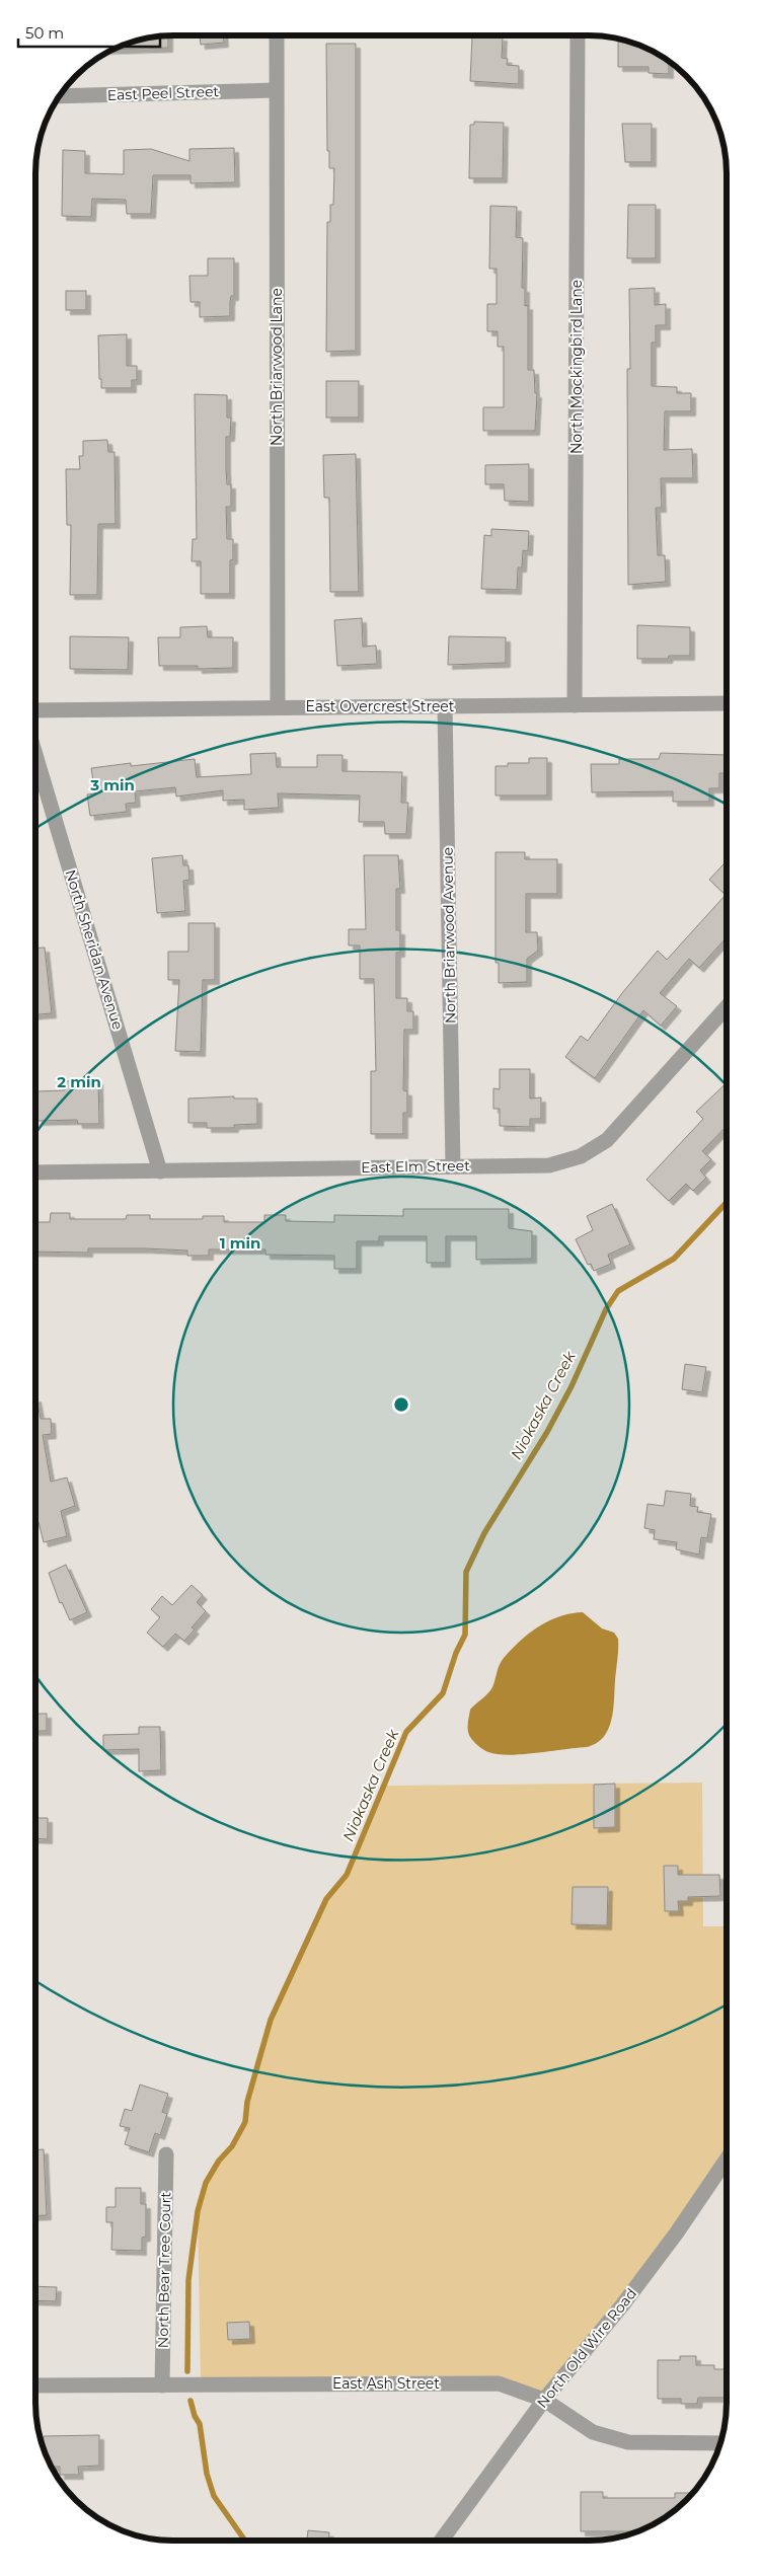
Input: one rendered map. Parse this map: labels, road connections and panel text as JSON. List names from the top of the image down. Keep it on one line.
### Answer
{"streets":{"street":["East Peel Street","North Briarwood Lane","North Mockingbird Lane","East Overcrest Street","North Briarwood Avenue","North Sheridan Avenue","East Elm Street","North Bear Tree Court","North Old Wire Road","East Ash Street"]},"crossings":[["East Peel Street","North Briarwood Lane"],["North Briarwood Lane","East Overcrest Street"],["North Mockingbird Lane","East Overcrest Street"],["East Overcrest Street","North Briarwood Avenue"],["North Briarwood Avenue","East Elm Street"],["North Sheridan Avenue","East Elm Street"],["North Bear Tree Court","East Ash Street"],["North Old Wire Road","East Ash Street"]],"water":["Niokaska Creek"],"scale_bar":"50 m","rings":["3 min","2 min","1 min"]}
